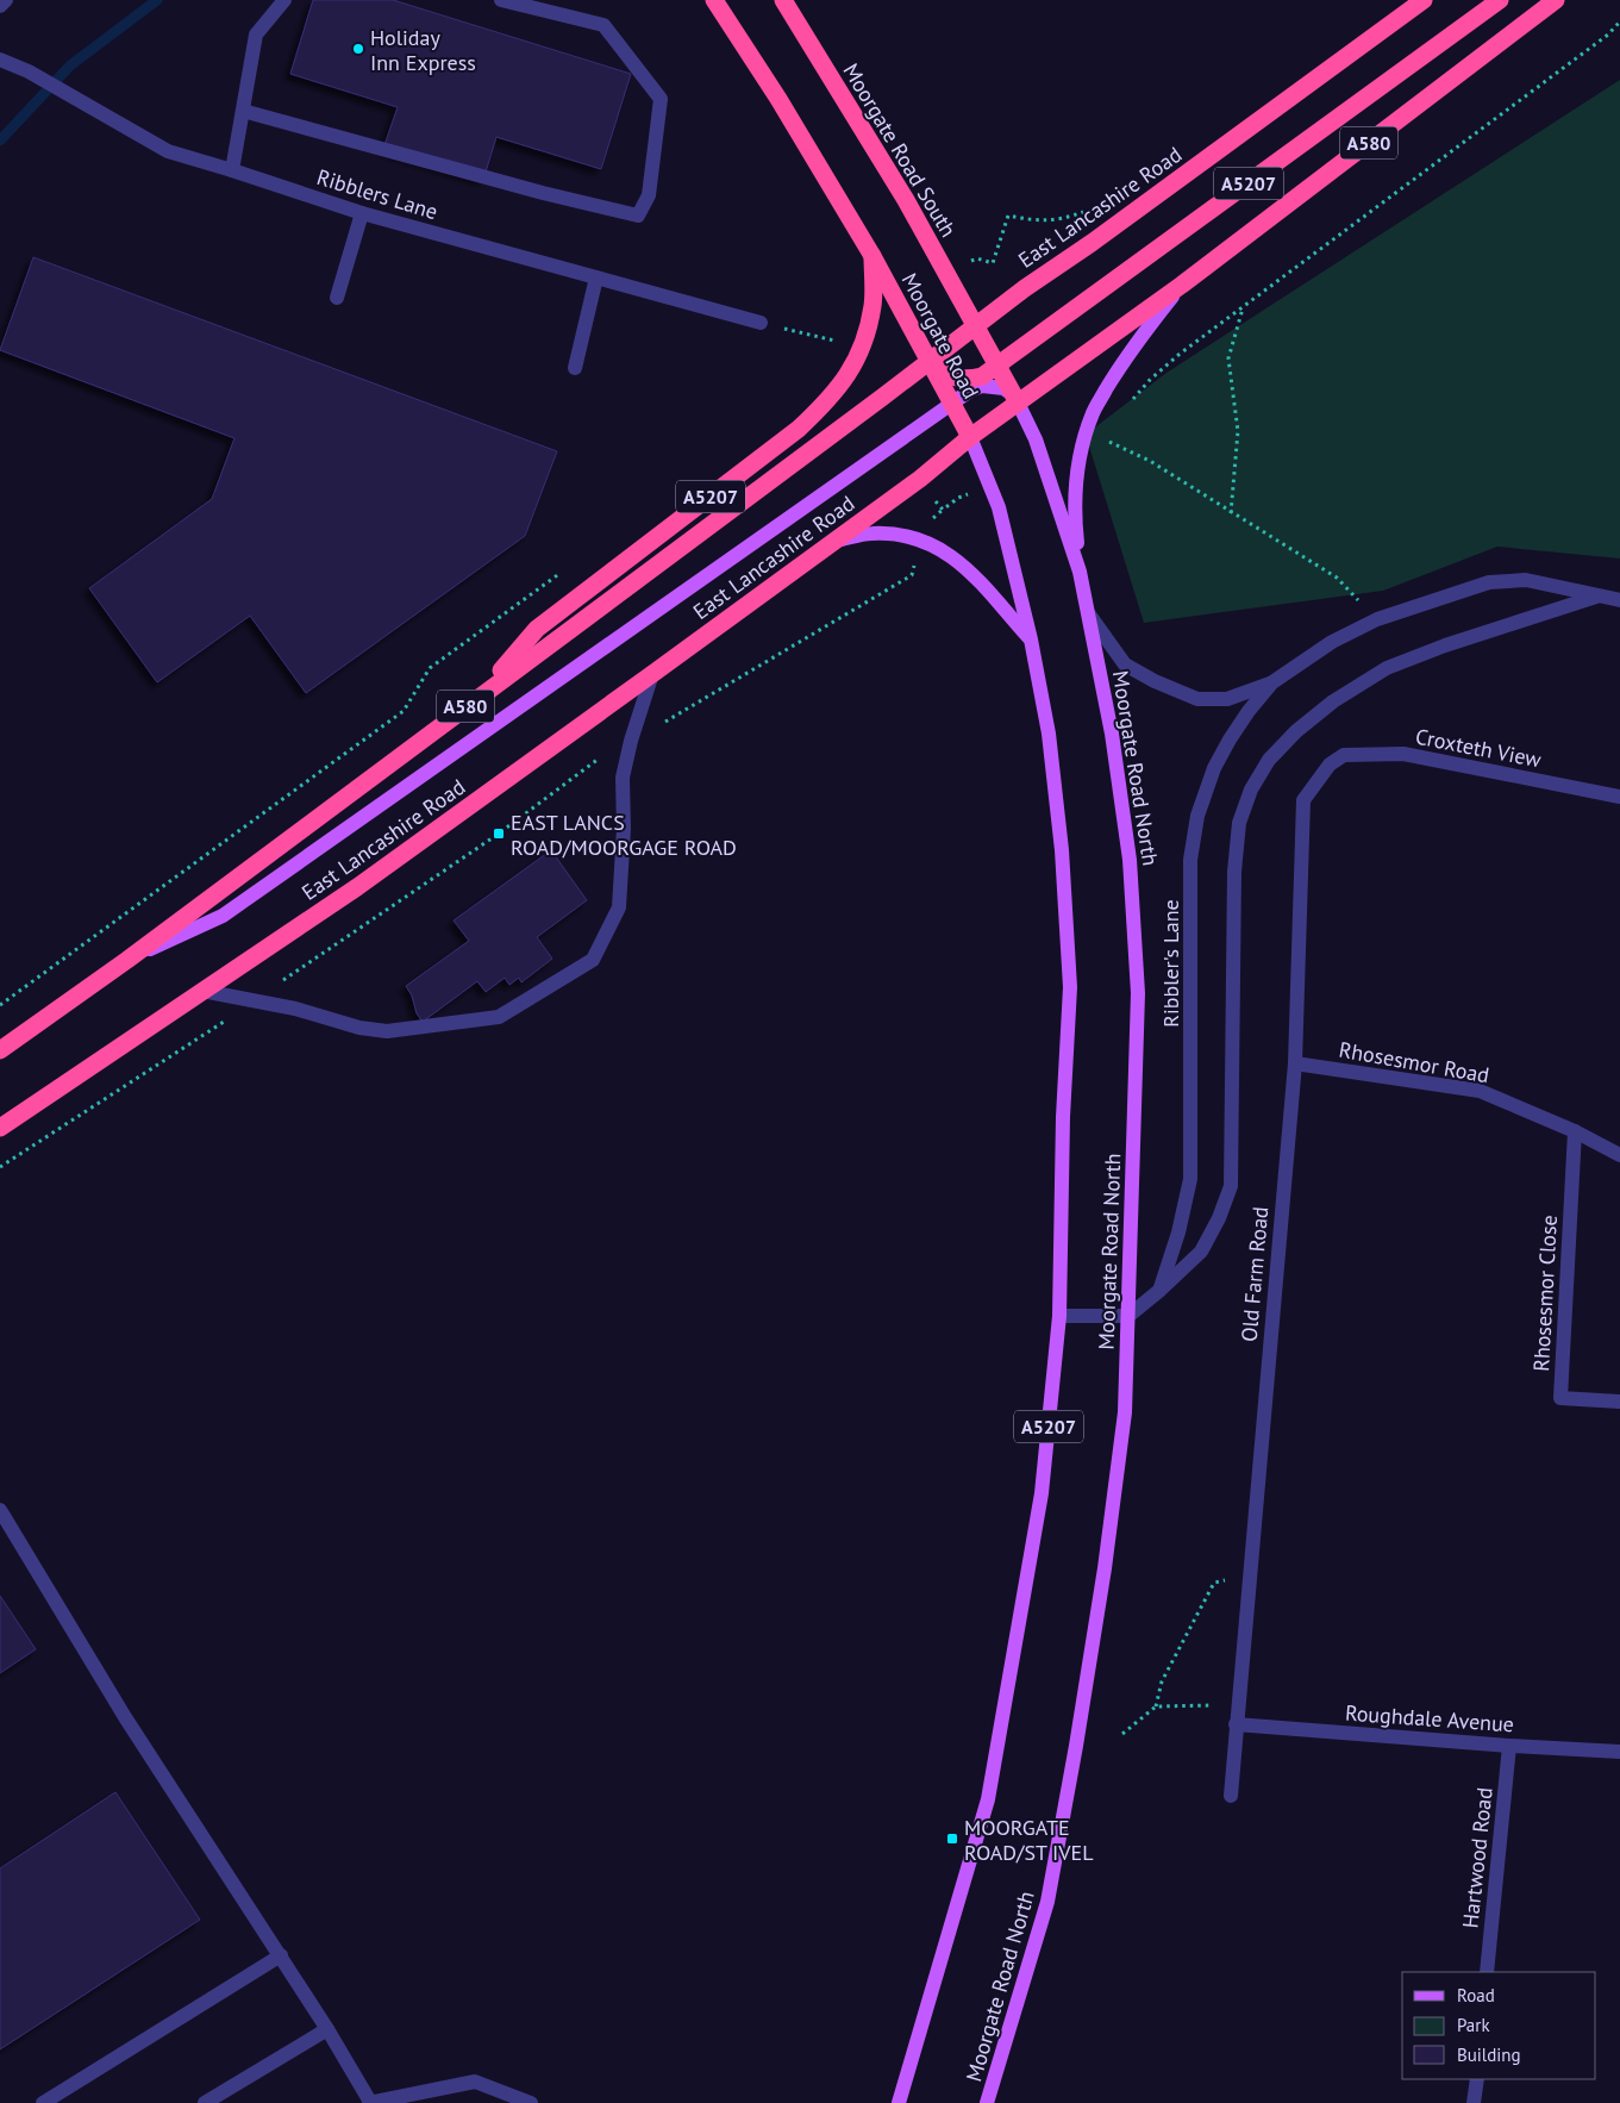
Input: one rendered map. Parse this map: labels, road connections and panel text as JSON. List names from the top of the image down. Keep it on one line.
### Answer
{"streets":{"highway":["A580","Moorgate Road South","A5207","East Lancashire Road","Moorgate Road"],"main road":["Moorgate Road North"],"street":["Ribblers Lane","Croxteth View","Ribbler's Lane","Rhosesmor Road","Old Farm Road","Rhosesmor Close","Roughdale Avenue","Hartwood Road"]},"crossings":[["Moorgate Road South","East Lancashire Road"],["Moorgate Road South","Moorgate Road"],["A5207","East Lancashire Road"],["A5207","Moorgate Road"],["East Lancashire Road","Moorgate Road"],["East Lancashire Road","Moorgate Road North"],["Moorgate Road","Moorgate Road North"],["Croxteth View","Old Farm Road"],["Moorgate Road North","Ribbler's Lane"],["Rhosesmor Road","Old Farm Road"],["Rhosesmor Road","Rhosesmor Close"],["Old Farm Road","Roughdale Avenue"],["Roughdale Avenue","Hartwood Road"]],"places":{"other":["Holiday Inn Express"],"transit":["EAST LANCS ROAD/MOORGAGE ROAD","MOORGATE ROAD/ST IVEL"]},"legend":["Road","Park","Building"]}
